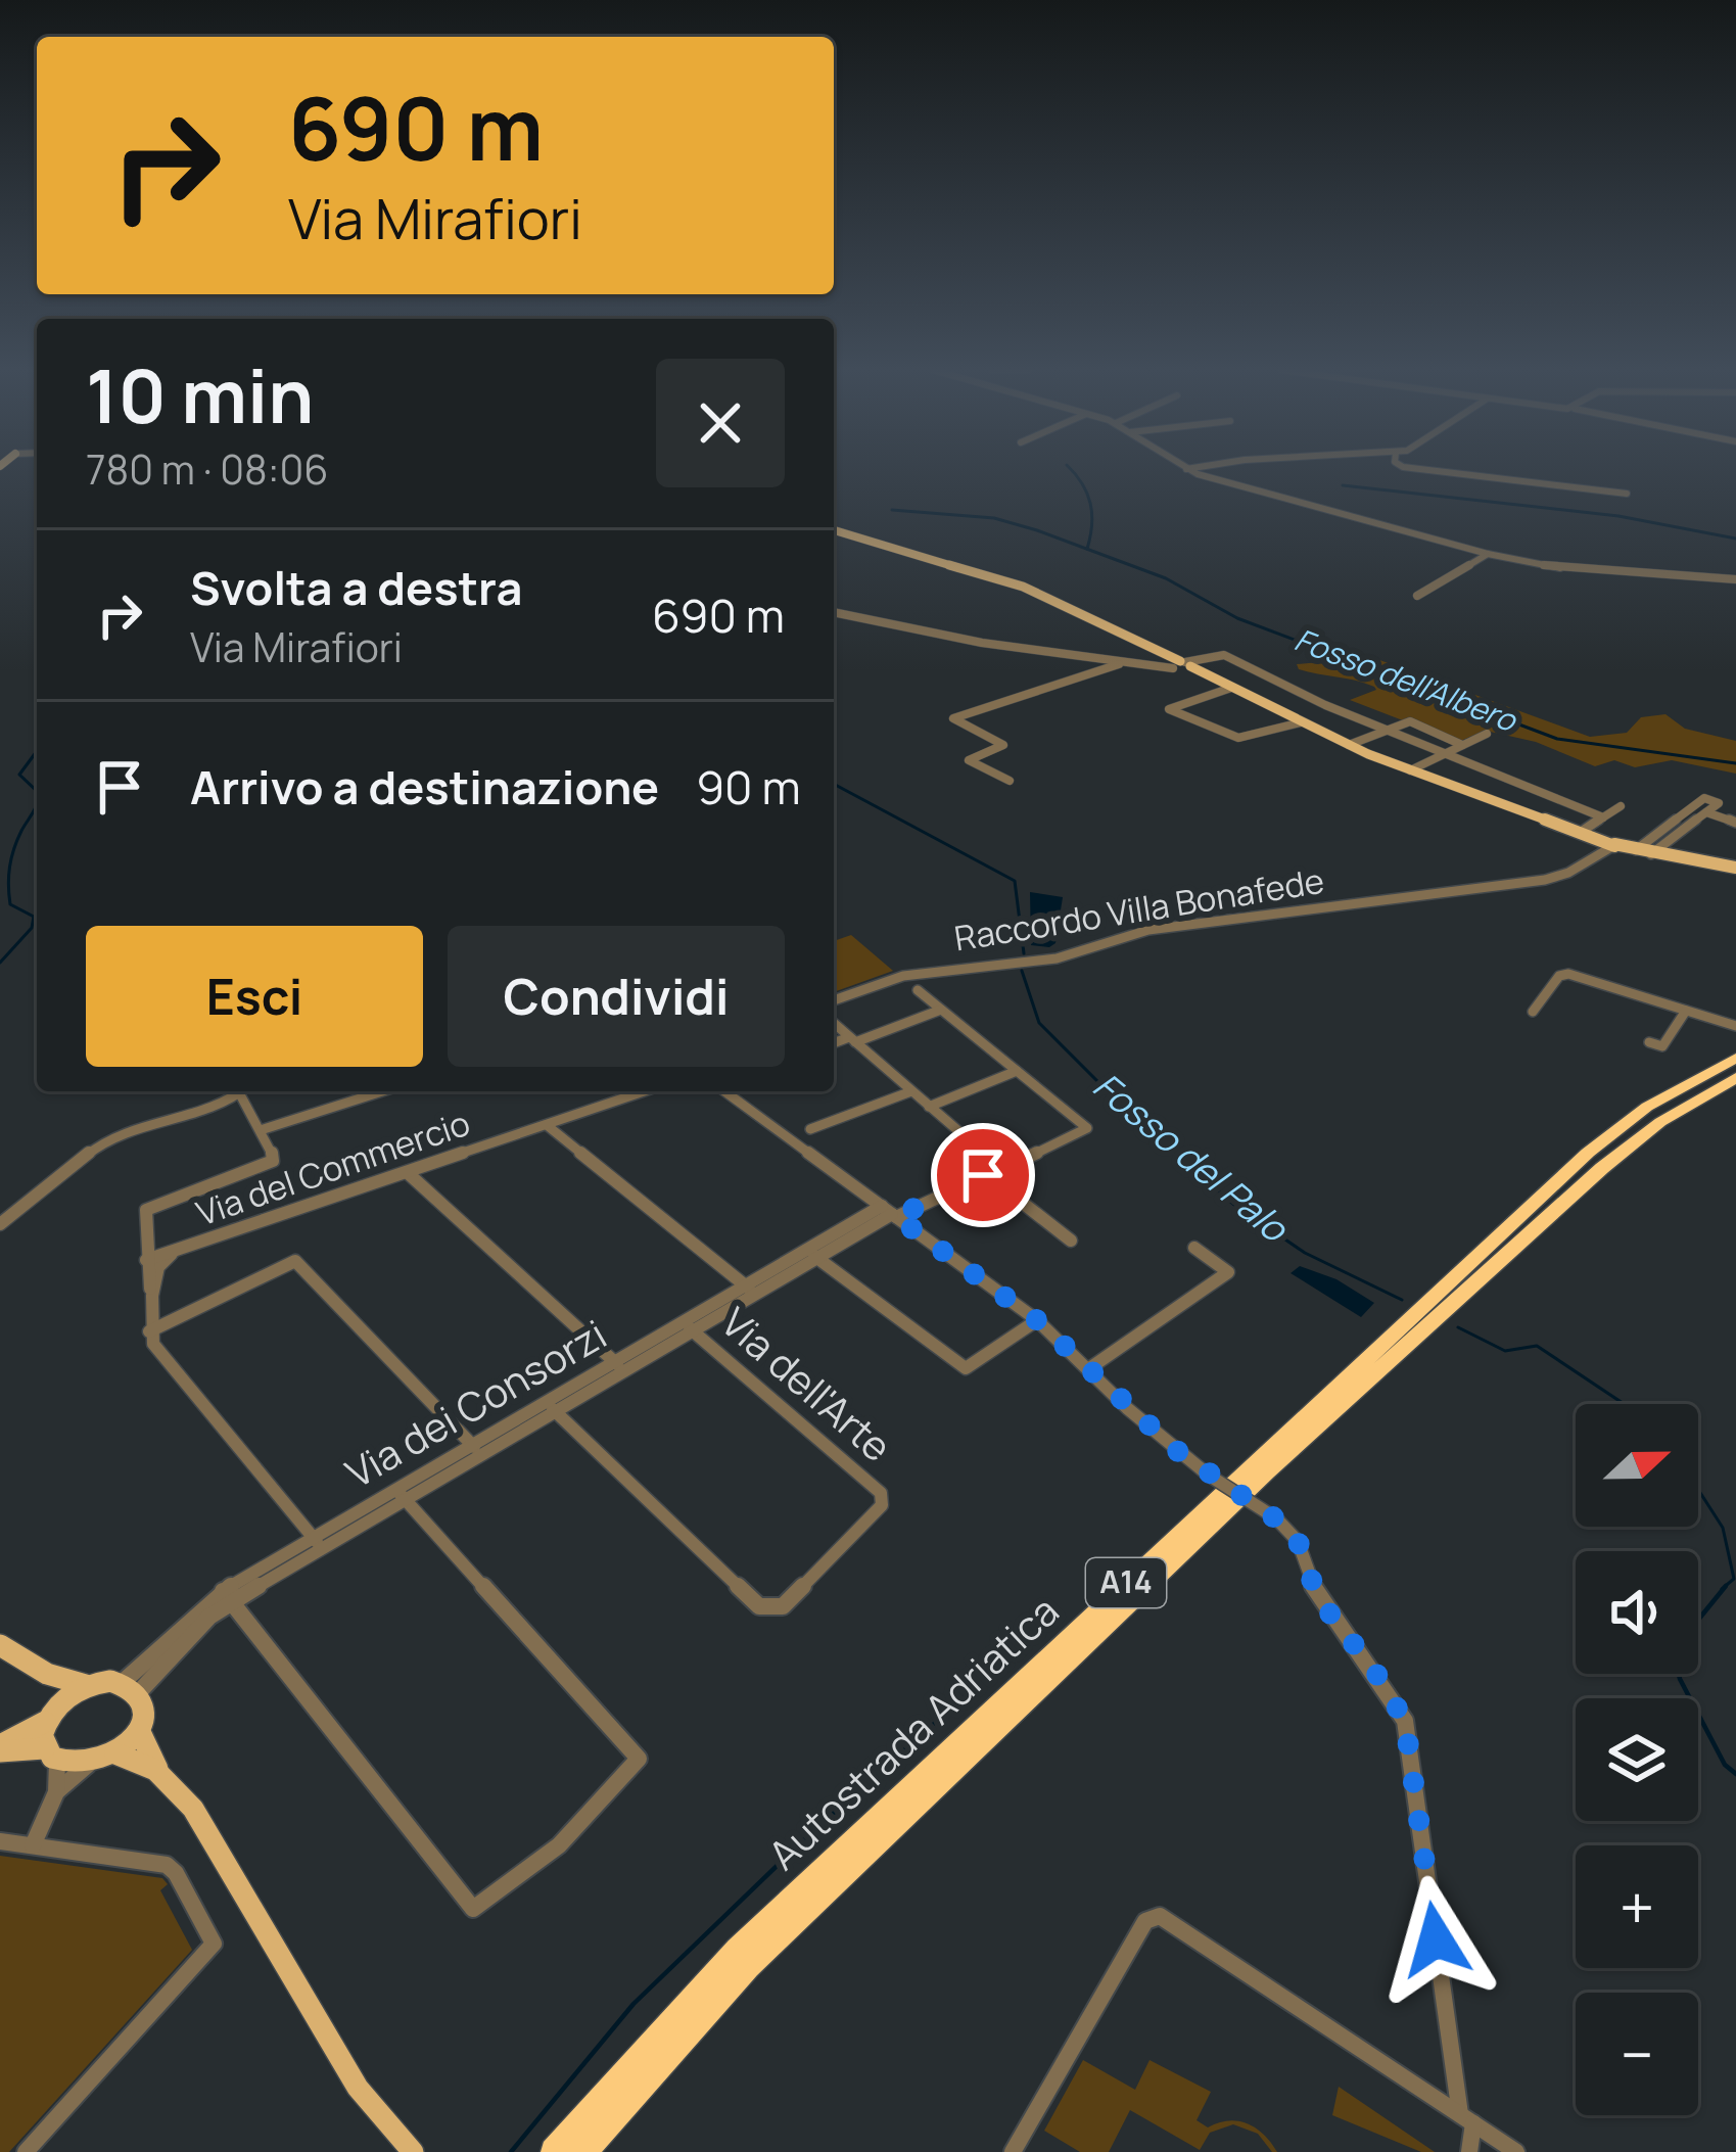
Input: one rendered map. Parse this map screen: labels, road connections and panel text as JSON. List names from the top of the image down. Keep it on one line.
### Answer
{"streets":{"highway":["A14","Autostrada Adriatica"],"street":["Raccordo Villa Bonafede","Via del Commercio","Via dell'Arte","Via dei Consorzi"]},"crossings":[["Via dell'Arte","Via dei Consorzi"]],"water":["Fosso dell'Albero","Fosso del Palo"],"north":"right","page":{"turn":["690 m","Via Mirafiori"],"heading":["10 min","780 m · 08:06"],"list":[{"name":"Svolta a destra","note":"Via Mirafiori","value":"690 m"},{"name":"Arrivo a destinazione","value":"90 m"}],"buttons":["Esci","Condividi"],"map_buttons":["+","−"]}}
